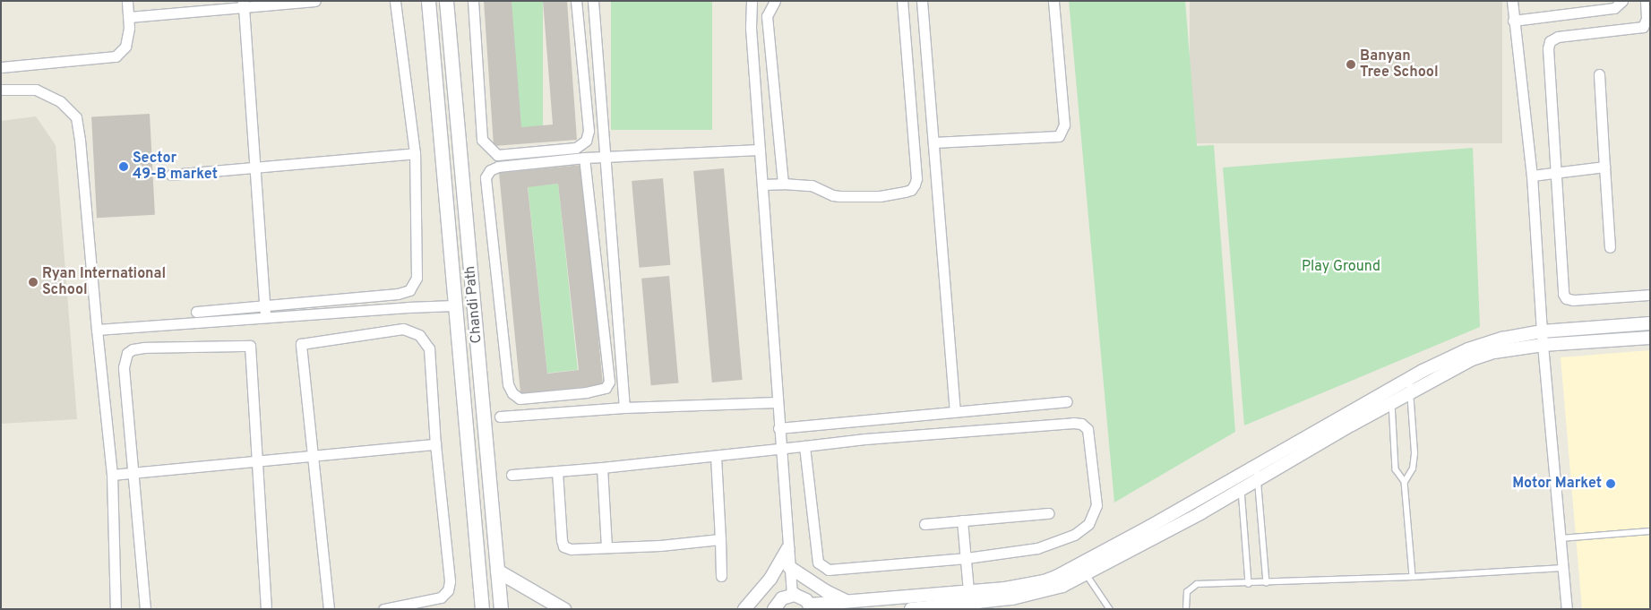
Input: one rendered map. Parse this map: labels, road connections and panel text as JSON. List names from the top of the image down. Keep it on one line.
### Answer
{"streets":{"main road":["Chandi Path"]},"parks":["Play Ground"],"places":["Banyan Tree School","Sector 49-B market","Ryan International School","Motor Market"]}
